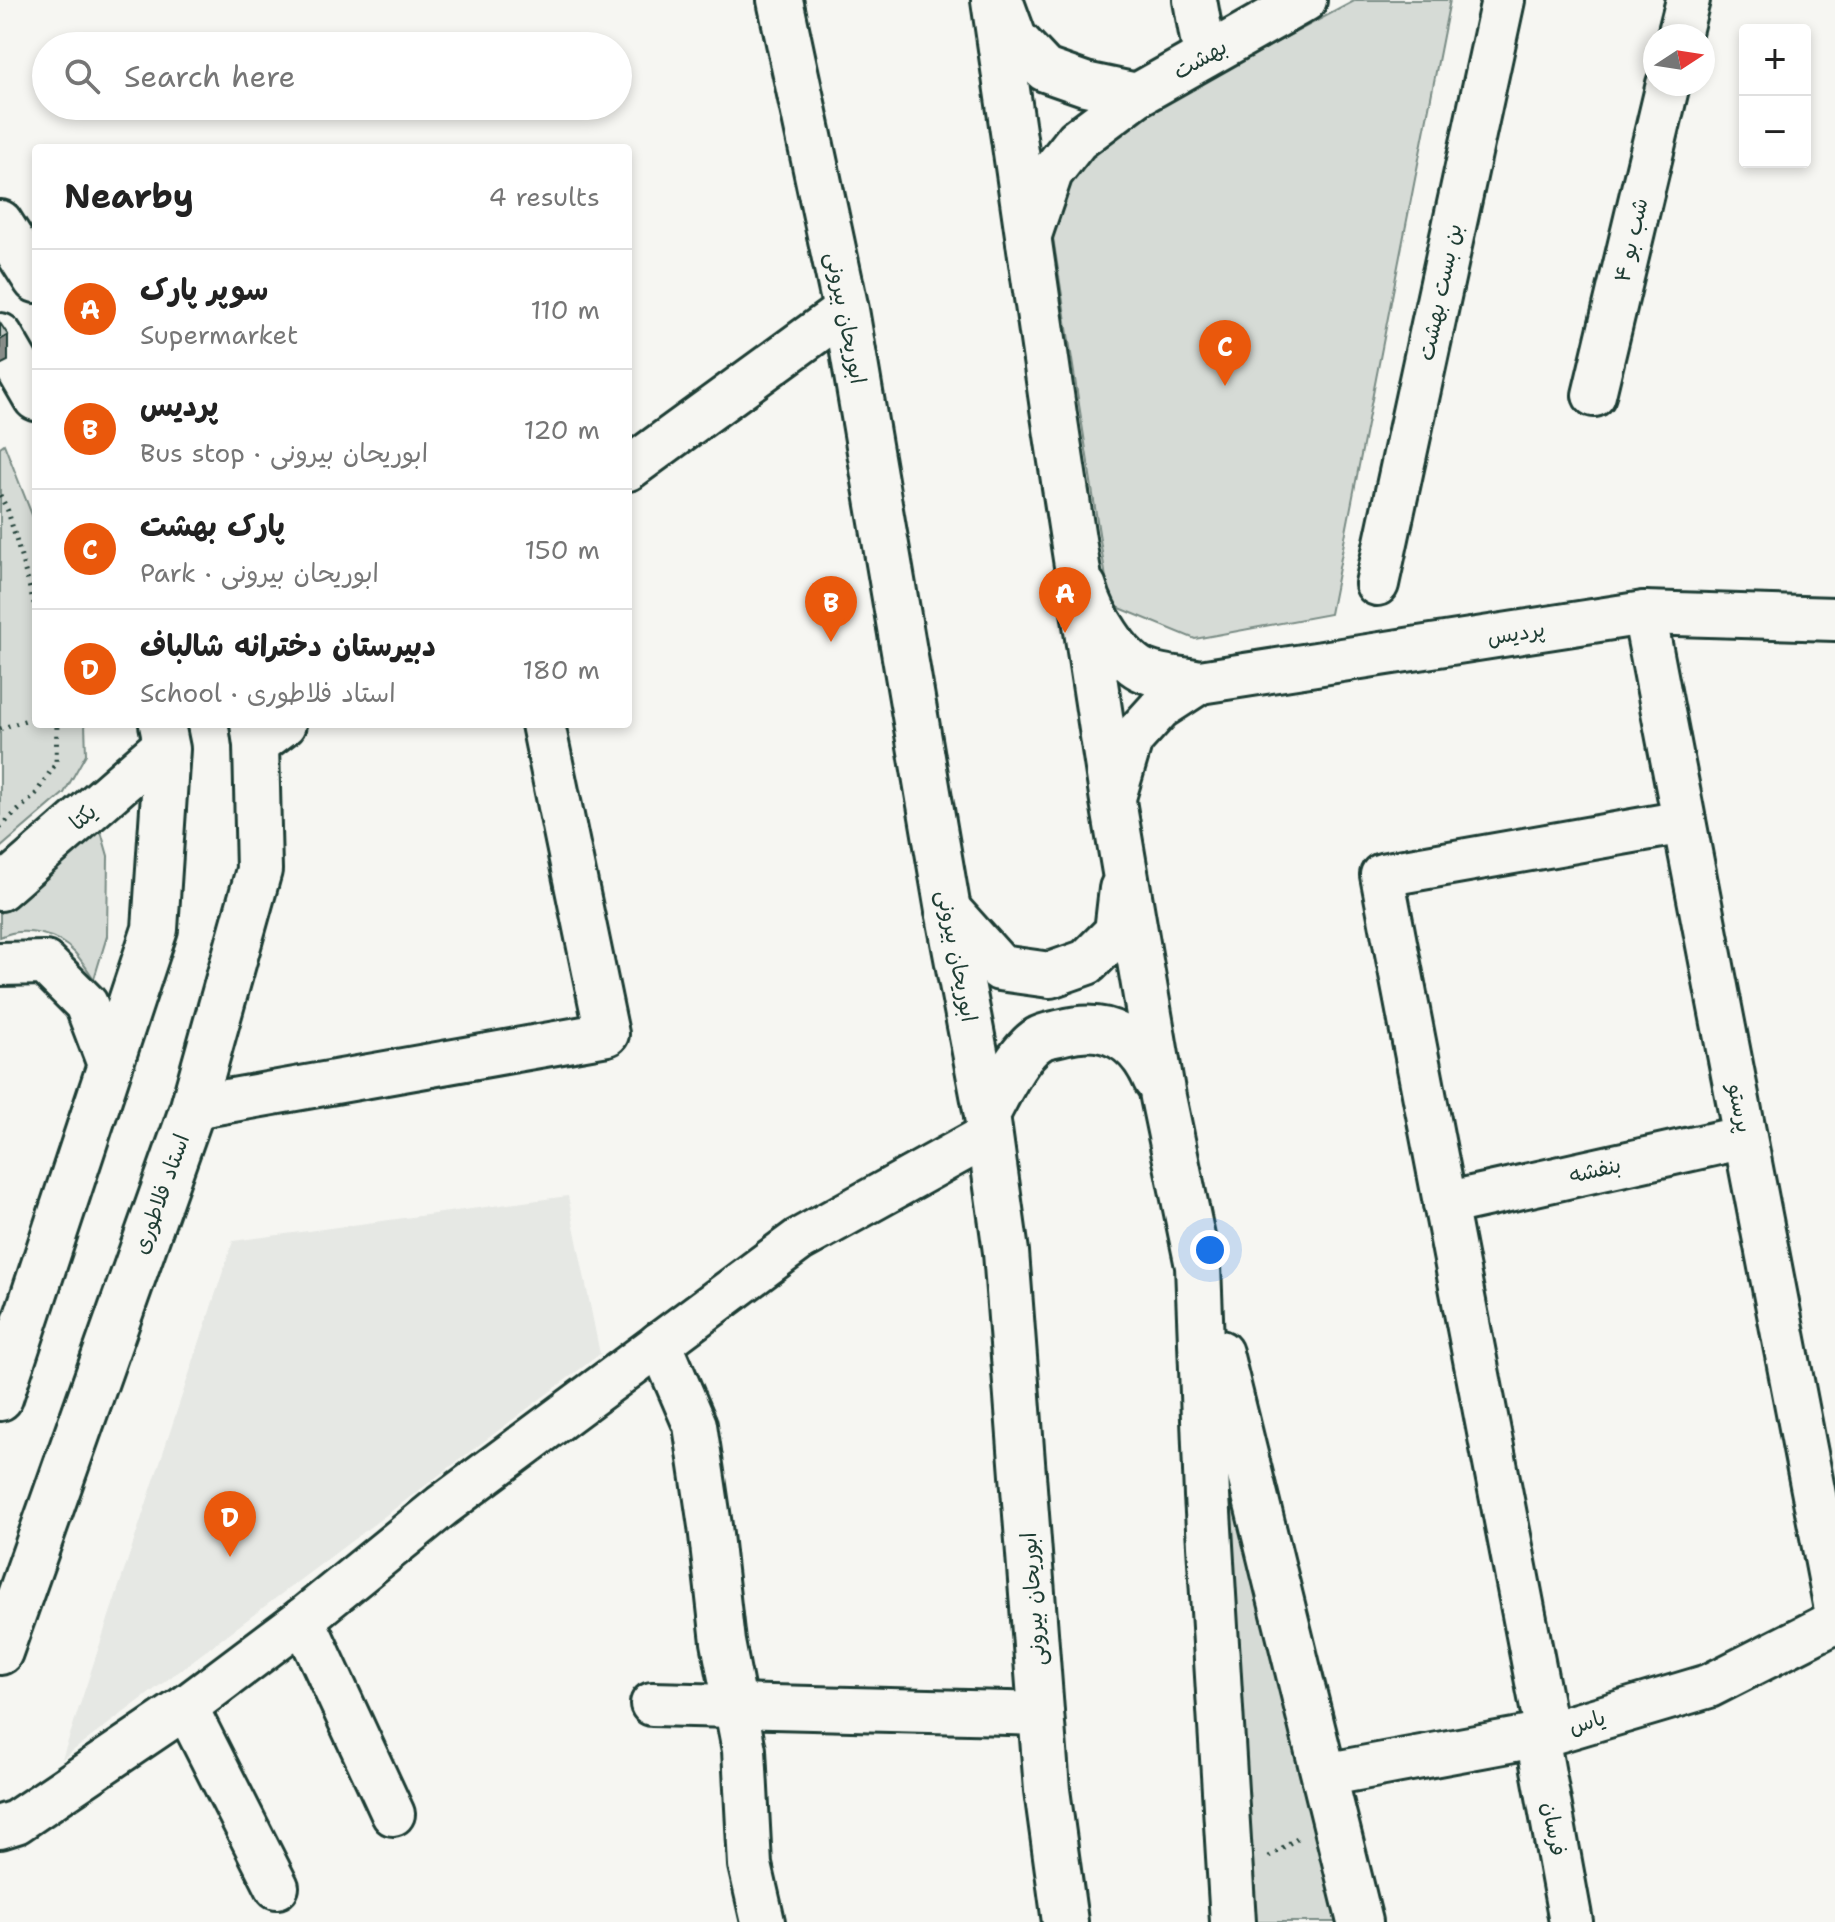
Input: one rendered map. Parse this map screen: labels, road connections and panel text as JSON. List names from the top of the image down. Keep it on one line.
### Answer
{"streets":{"main road":["ابوریحان بیرونی","استاد فلاطوری"],"street":["بهشت","شب بو ۴","بن بست بهشت","پردیس","یکتا","پرستو","بنفشه","یاس","فرسان"]},"crossings":[["پردیس","پرستو"],["پرستو","بنفشه"],["پرستو","فرسان"],["بنفشه","فرسان"],["یاس","فرسان"]],"north":"right","page":{"map_buttons":["+","−"],"search":"Search here","heading":["Nearby","4 results"],"list":[{"mark":"A","name":"سوپر پارک","note":"Supermarket","value":"110 m"},{"mark":"B","name":"پردیس","note":"Bus stop · ابوریحان بیرونی","value":"120 m"},{"mark":"C","name":"پارک بهشت","note":"Park · ابوریحان بیرونی","value":"150 m"},{"mark":"D","name":"دبیرستان دخترانه شالباف","note":"School · استاد فلاطوری","value":"180 m"}],"pins":["C","A","B","D"]}}
